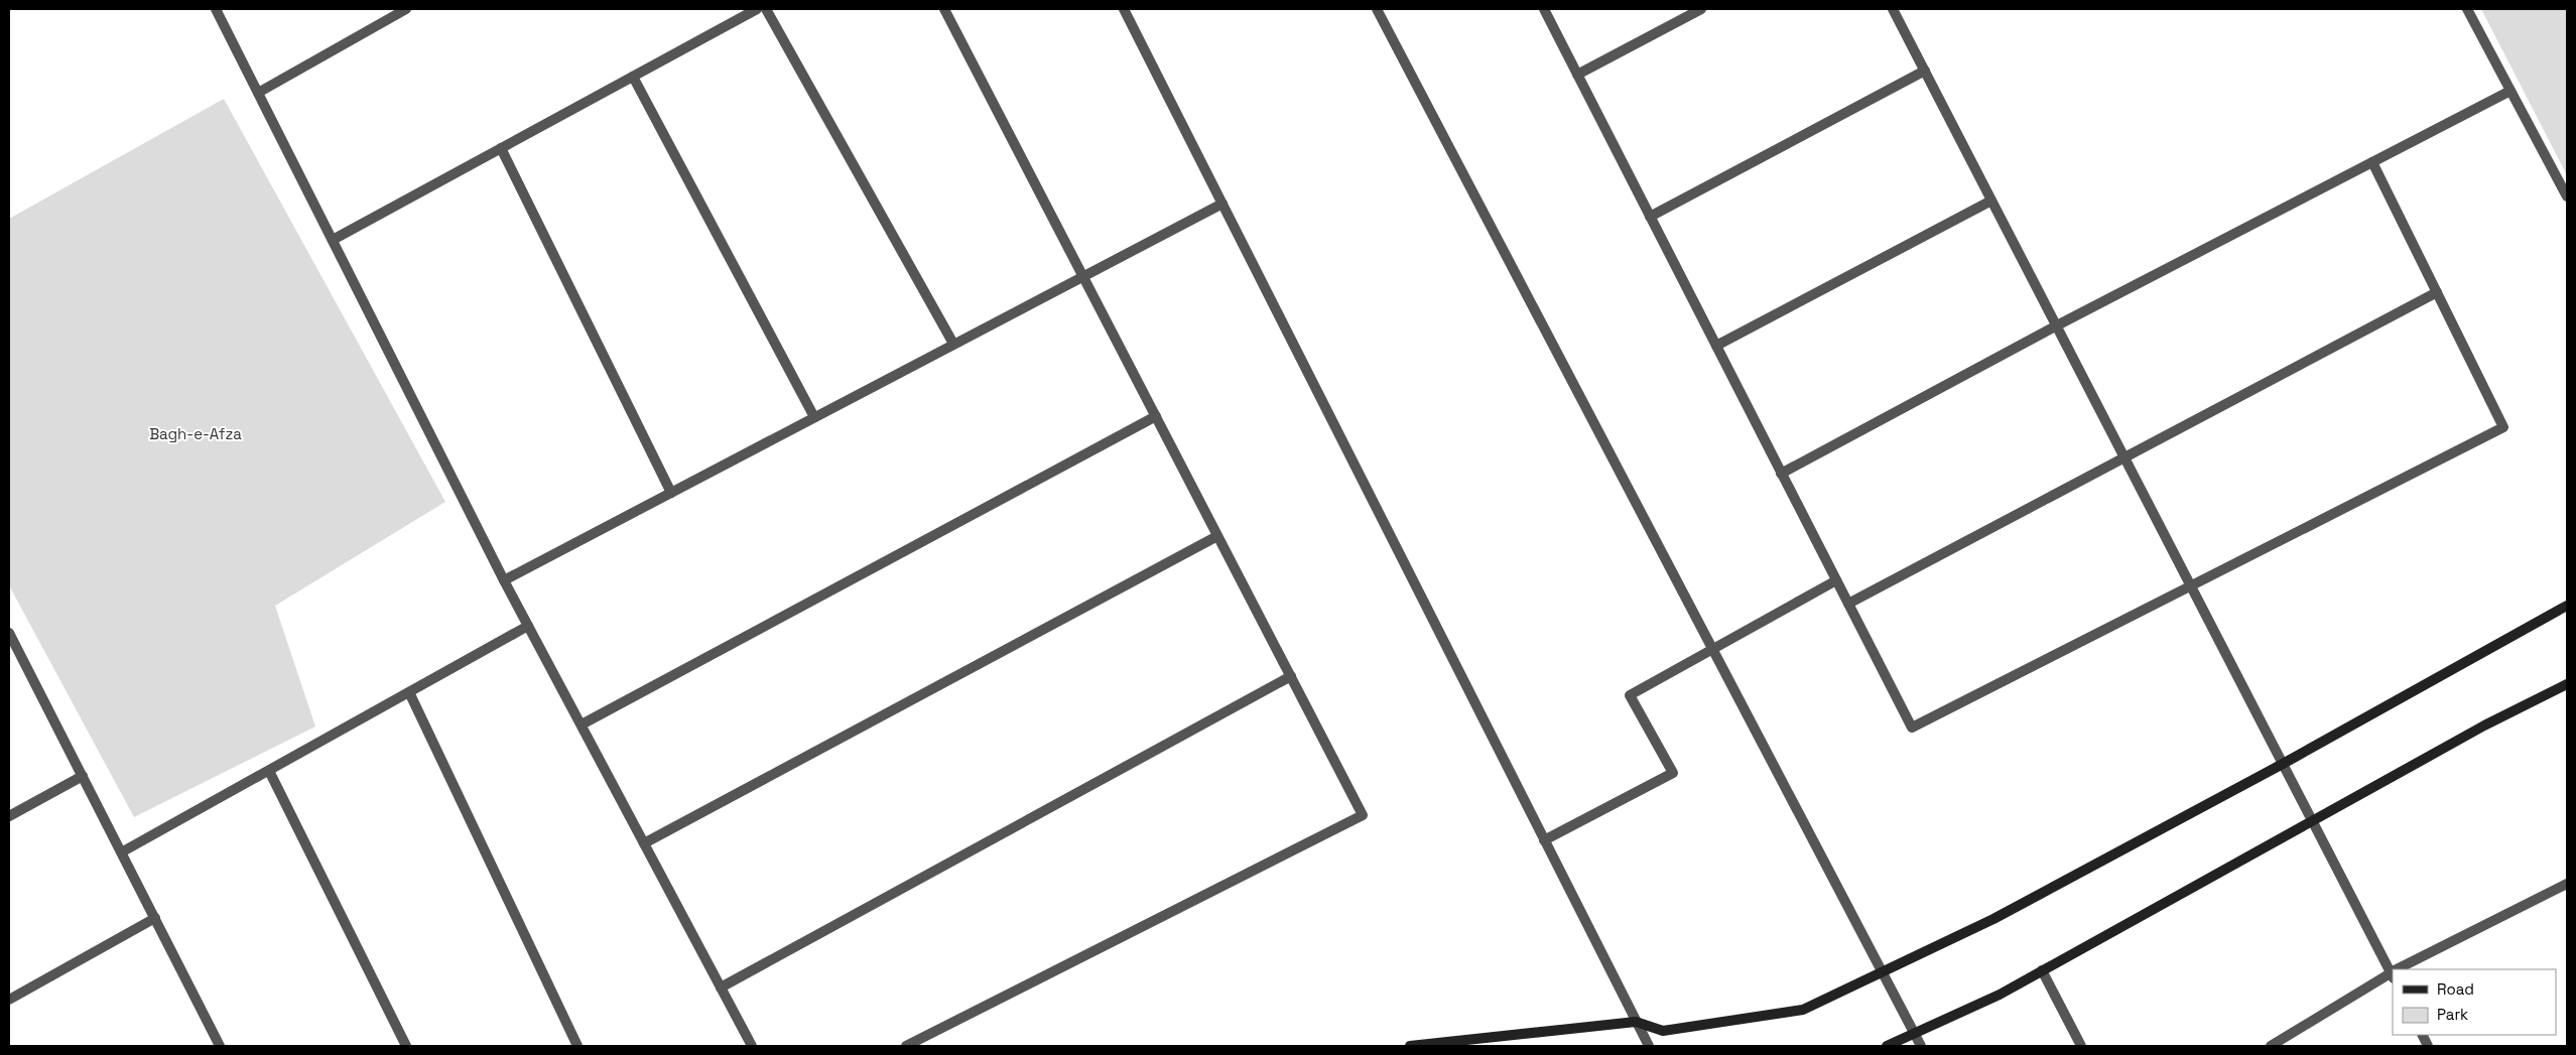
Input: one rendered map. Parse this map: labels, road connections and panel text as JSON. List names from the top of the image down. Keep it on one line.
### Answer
{"parks":["Bagh-e-Afza"],"legend":["Road","Park"]}
